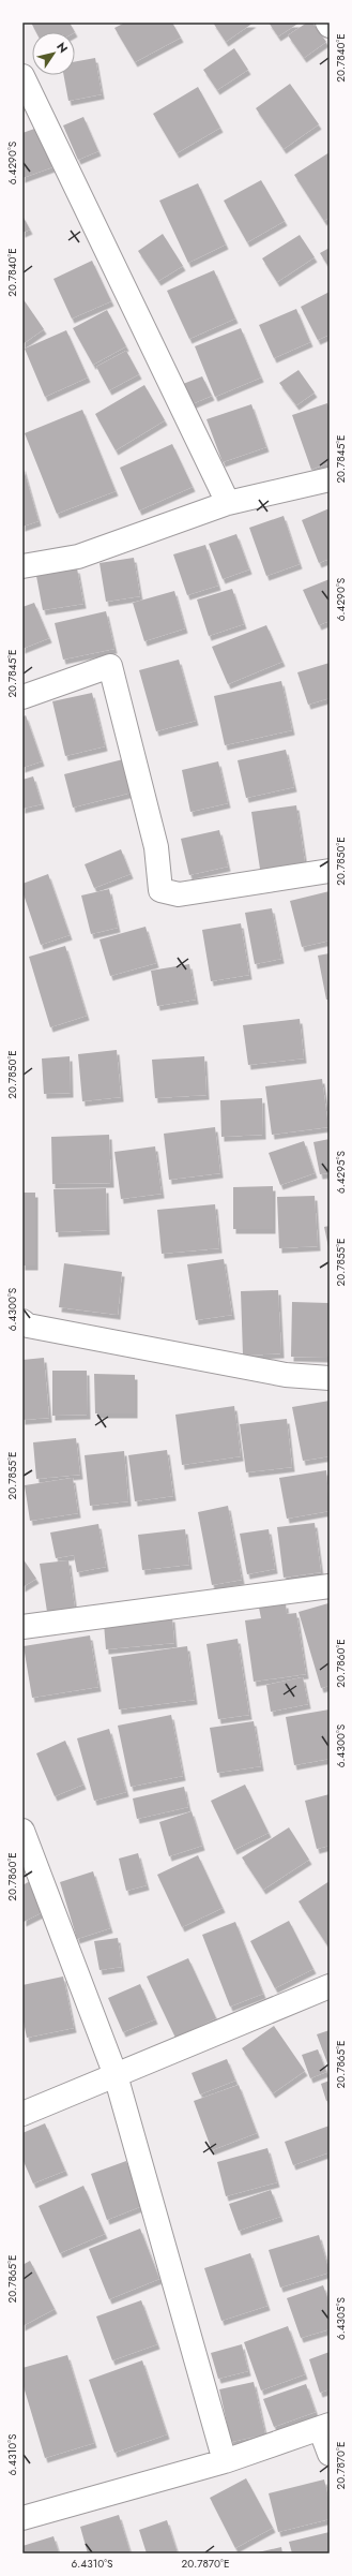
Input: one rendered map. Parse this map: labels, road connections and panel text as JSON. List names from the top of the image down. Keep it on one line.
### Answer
{"north":"top right","coordinates":["20.7840°E","6.4290°S","20.7845°E","20.7850°E","6.4295°S","20.7855°E","6.4300°S","20.7860°E","20.7865°E","6.4305°S","6.4310°S","20.7870°E"]}
